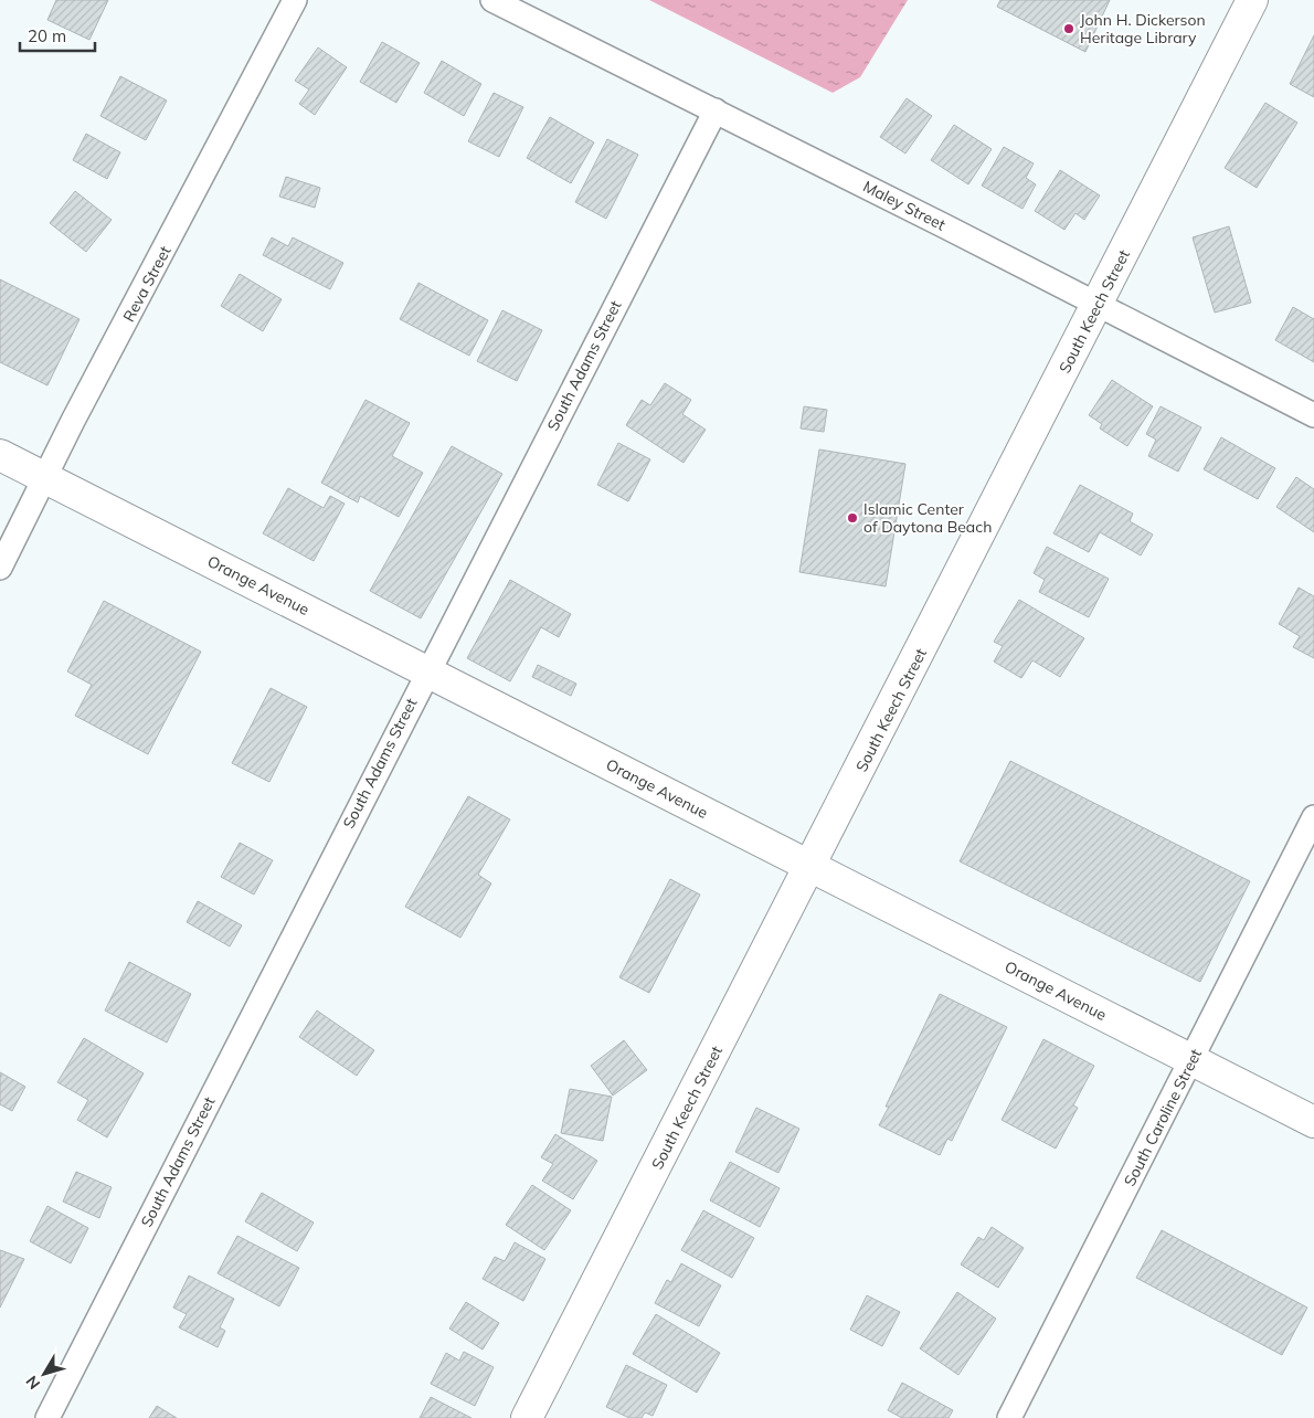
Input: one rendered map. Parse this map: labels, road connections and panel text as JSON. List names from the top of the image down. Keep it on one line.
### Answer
{"streets":{"street":["Maley Street","Reva Street","South Keech Street","South Adams Street","Orange Avenue","South Caroline Street"]},"crossings":[["Maley Street","South Keech Street"],["Maley Street","South Adams Street"],["Reva Street","Orange Avenue"],["South Keech Street","Orange Avenue"],["South Adams Street","Orange Avenue"],["Orange Avenue","South Caroline Street"]],"places":["John H. Dickerson Heritage Library","Islamic Center of Daytona Beach"],"scale_bar":"20 m","north":"bottom left"}
